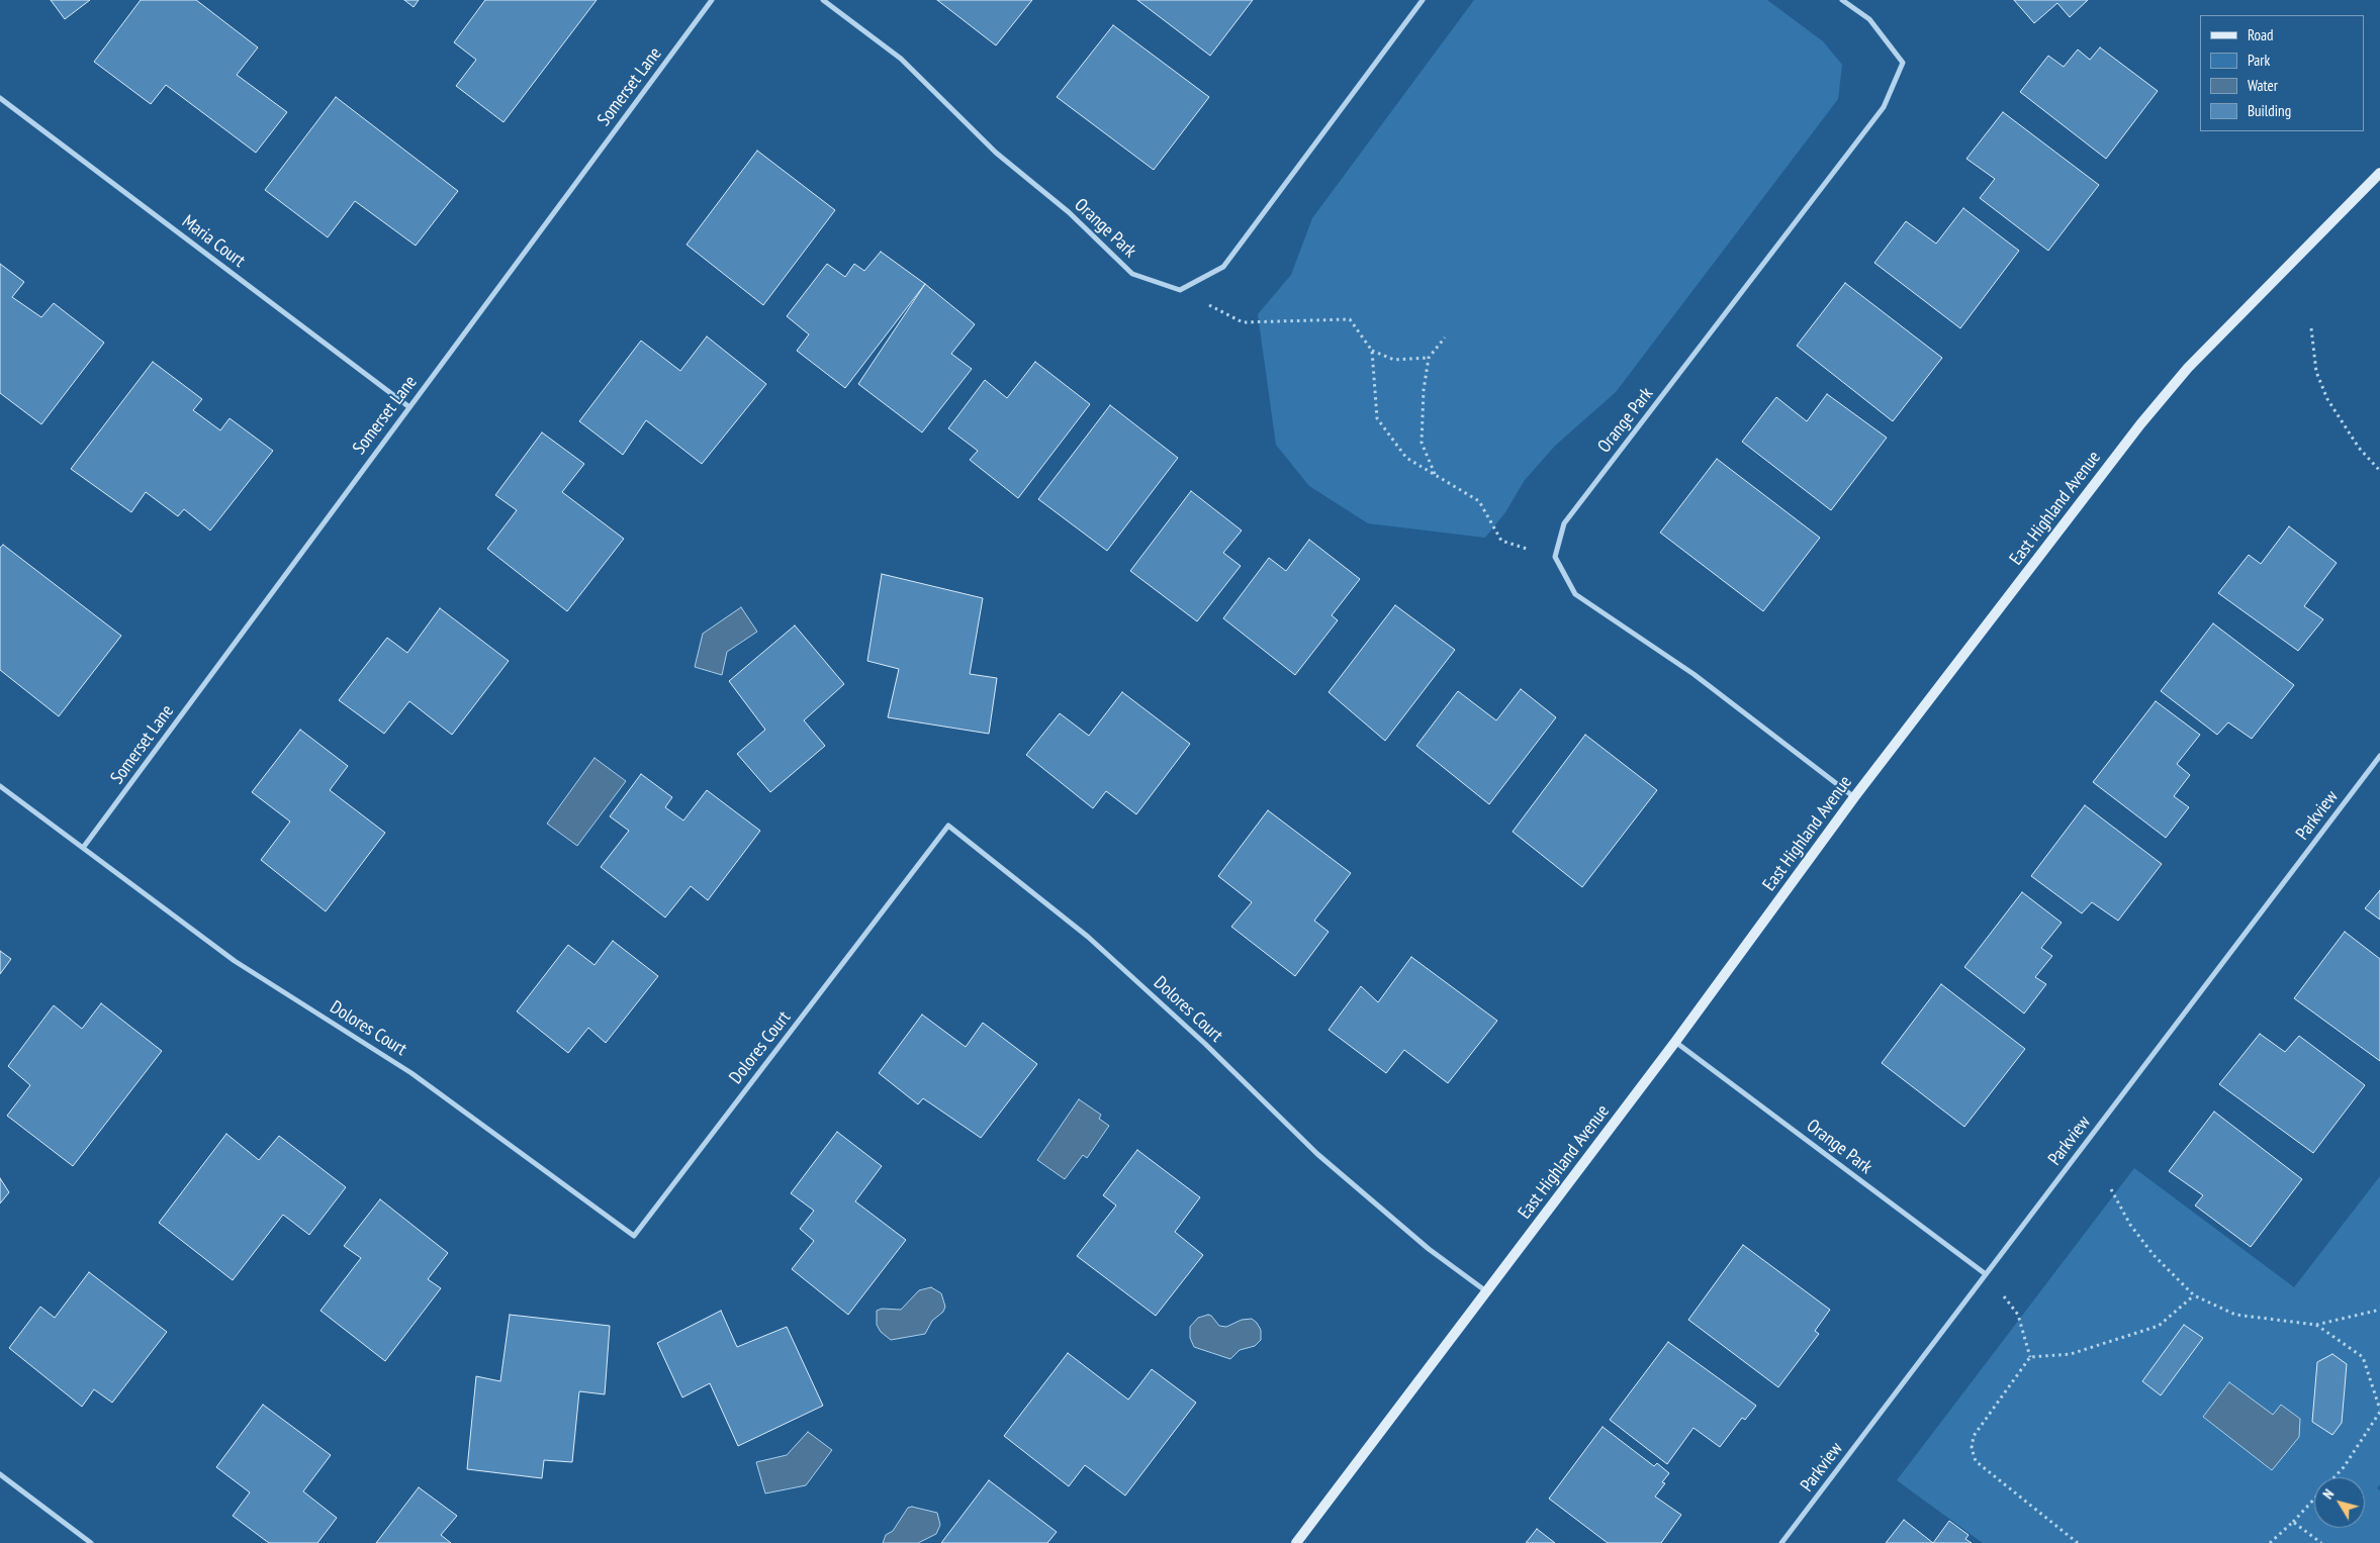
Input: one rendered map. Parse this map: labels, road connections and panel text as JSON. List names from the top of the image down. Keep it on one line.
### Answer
{"streets":{"street":["Somerset Lane","Orange Park","Maria Court","East Highland Avenue","Parkview","Dolores Court"]},"crossings":[["Somerset Lane","Maria Court"],["Somerset Lane","Dolores Court"],["Orange Park","East Highland Avenue"],["Orange Park","Parkview"],["East Highland Avenue","Dolores Court"]],"legend":["Road","Park","Water","Building"],"north":"top left"}
